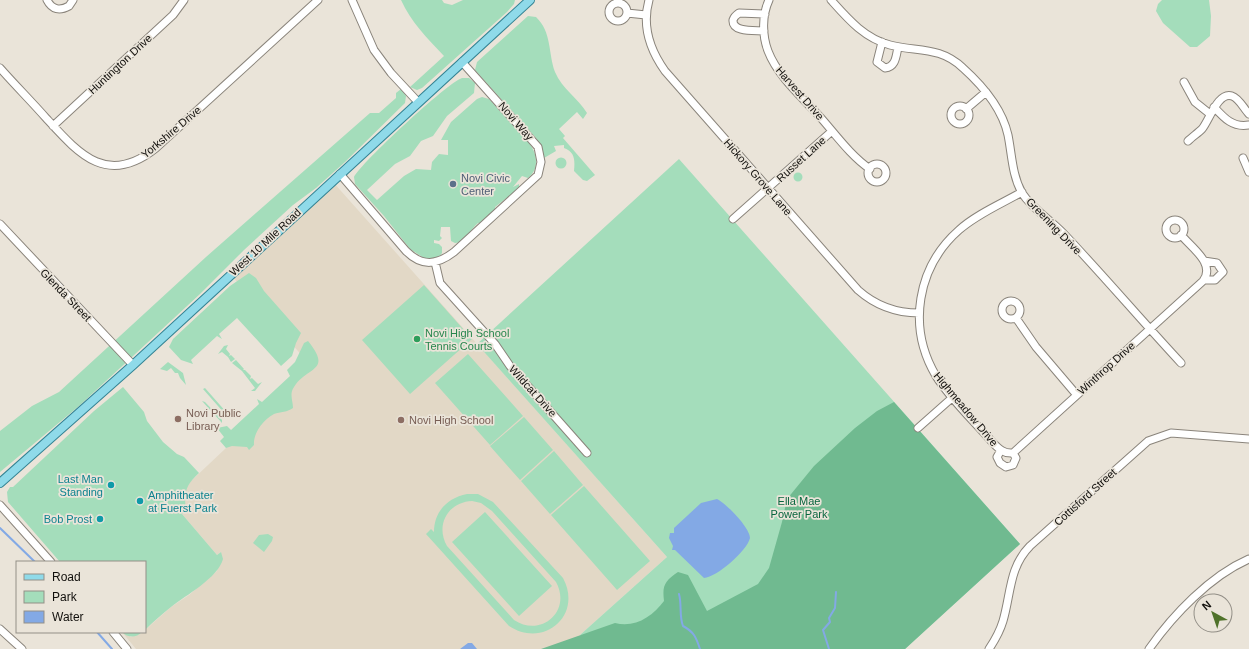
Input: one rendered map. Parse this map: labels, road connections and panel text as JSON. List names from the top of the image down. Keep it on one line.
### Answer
{"streets":{"main road":["West 10 Mile Road"],"street":["Huntington Drive","Harvest Drive","Novi Way","Yorkshire Drive","Russet Lane","Hickory Grove Lane","Greening Drive","Glenda Street","Winthrop Drive","Wildcat Drive","Highmeadow Drive","Cottisford Street"]},"crossings":[["Huntington Drive","Yorkshire Drive"],["Harvest Drive","Russet Lane"],["Novi Way","West 10 Mile Road"],["Novi Way","Wildcat Drive"],["Russet Lane","Hickory Grove Lane"],["Hickory Grove Lane","Highmeadow Drive"],["Greening Drive","Winthrop Drive"],["Greening Drive","Highmeadow Drive"],["West 10 Mile Road","Glenda Street"],["Winthrop Drive","Highmeadow Drive"]],"parks":["Ella Mae Power Park"],"places":["Novi Civic Center","Novi High School Tennis Courts","Novi Public Library","Novi High School","Last Man Standing","Amphitheater at Fuerst Park","Bob Prost"],"legend":["Road","Park","Water"],"north":"top left"}
